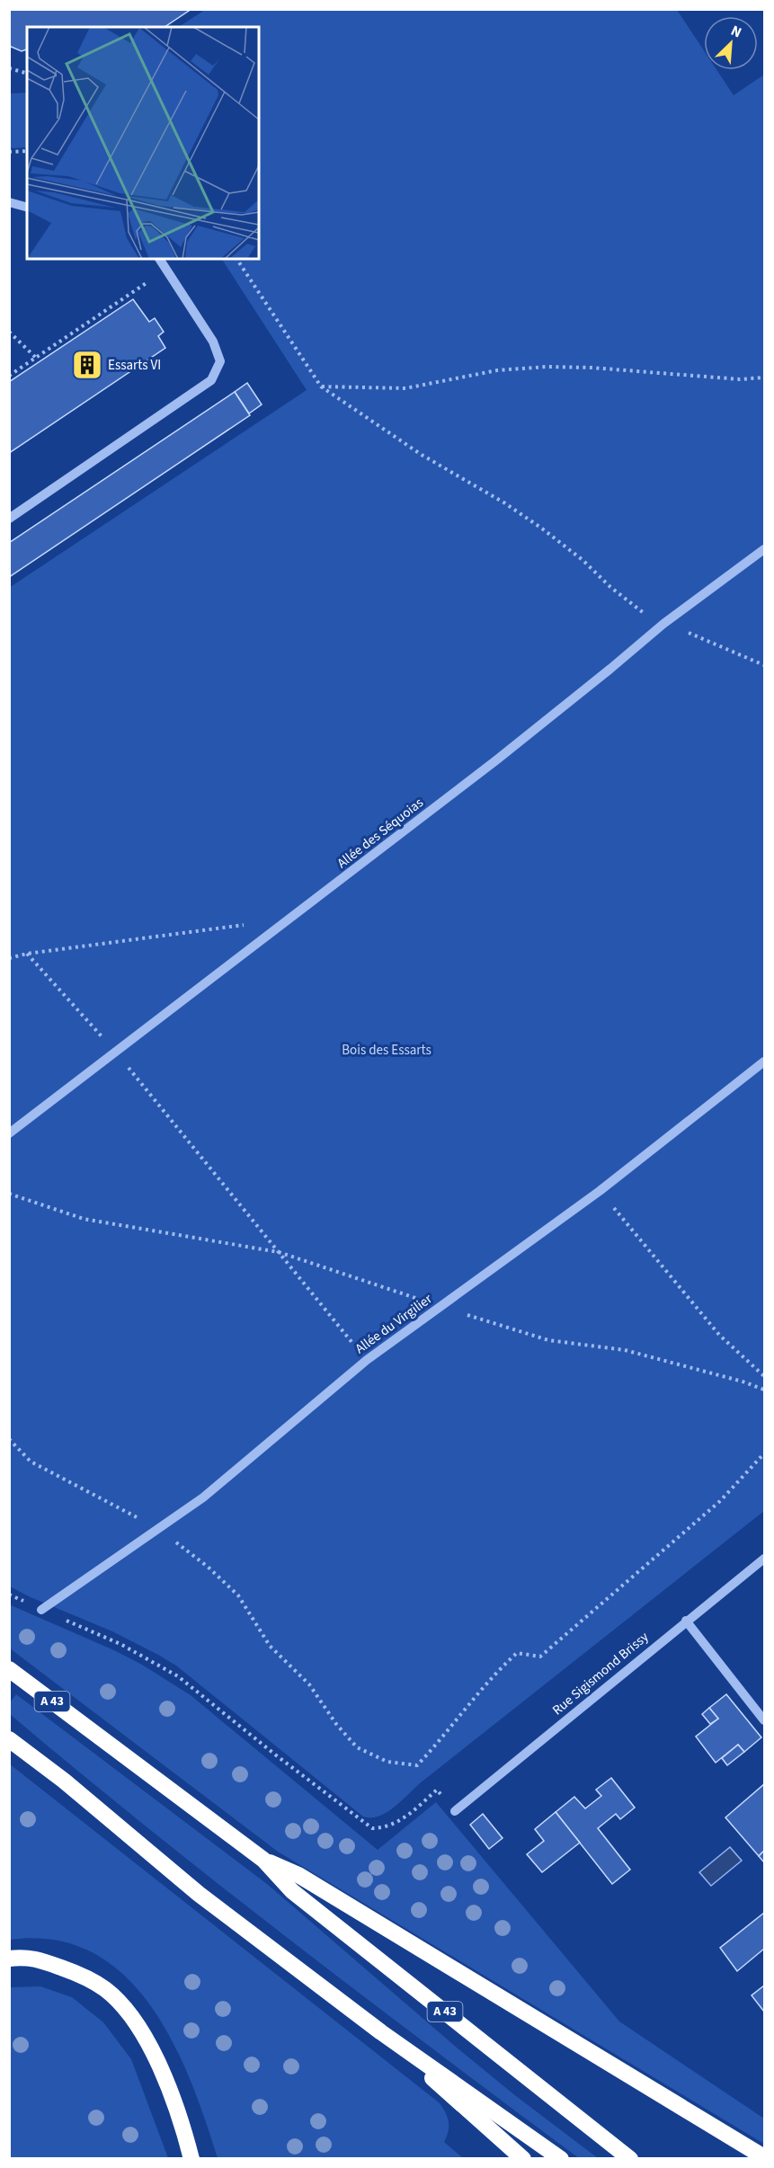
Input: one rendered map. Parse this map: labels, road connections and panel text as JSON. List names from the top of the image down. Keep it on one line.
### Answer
{"streets":{"highway":["A 43"],"street":["Allée des Séquoias","Allée du Virgilier","Rue Sigismond Brissy"]},"parks":["Bois des Essarts"],"places":{"building":["Essarts VI"]},"north":"top right"}
